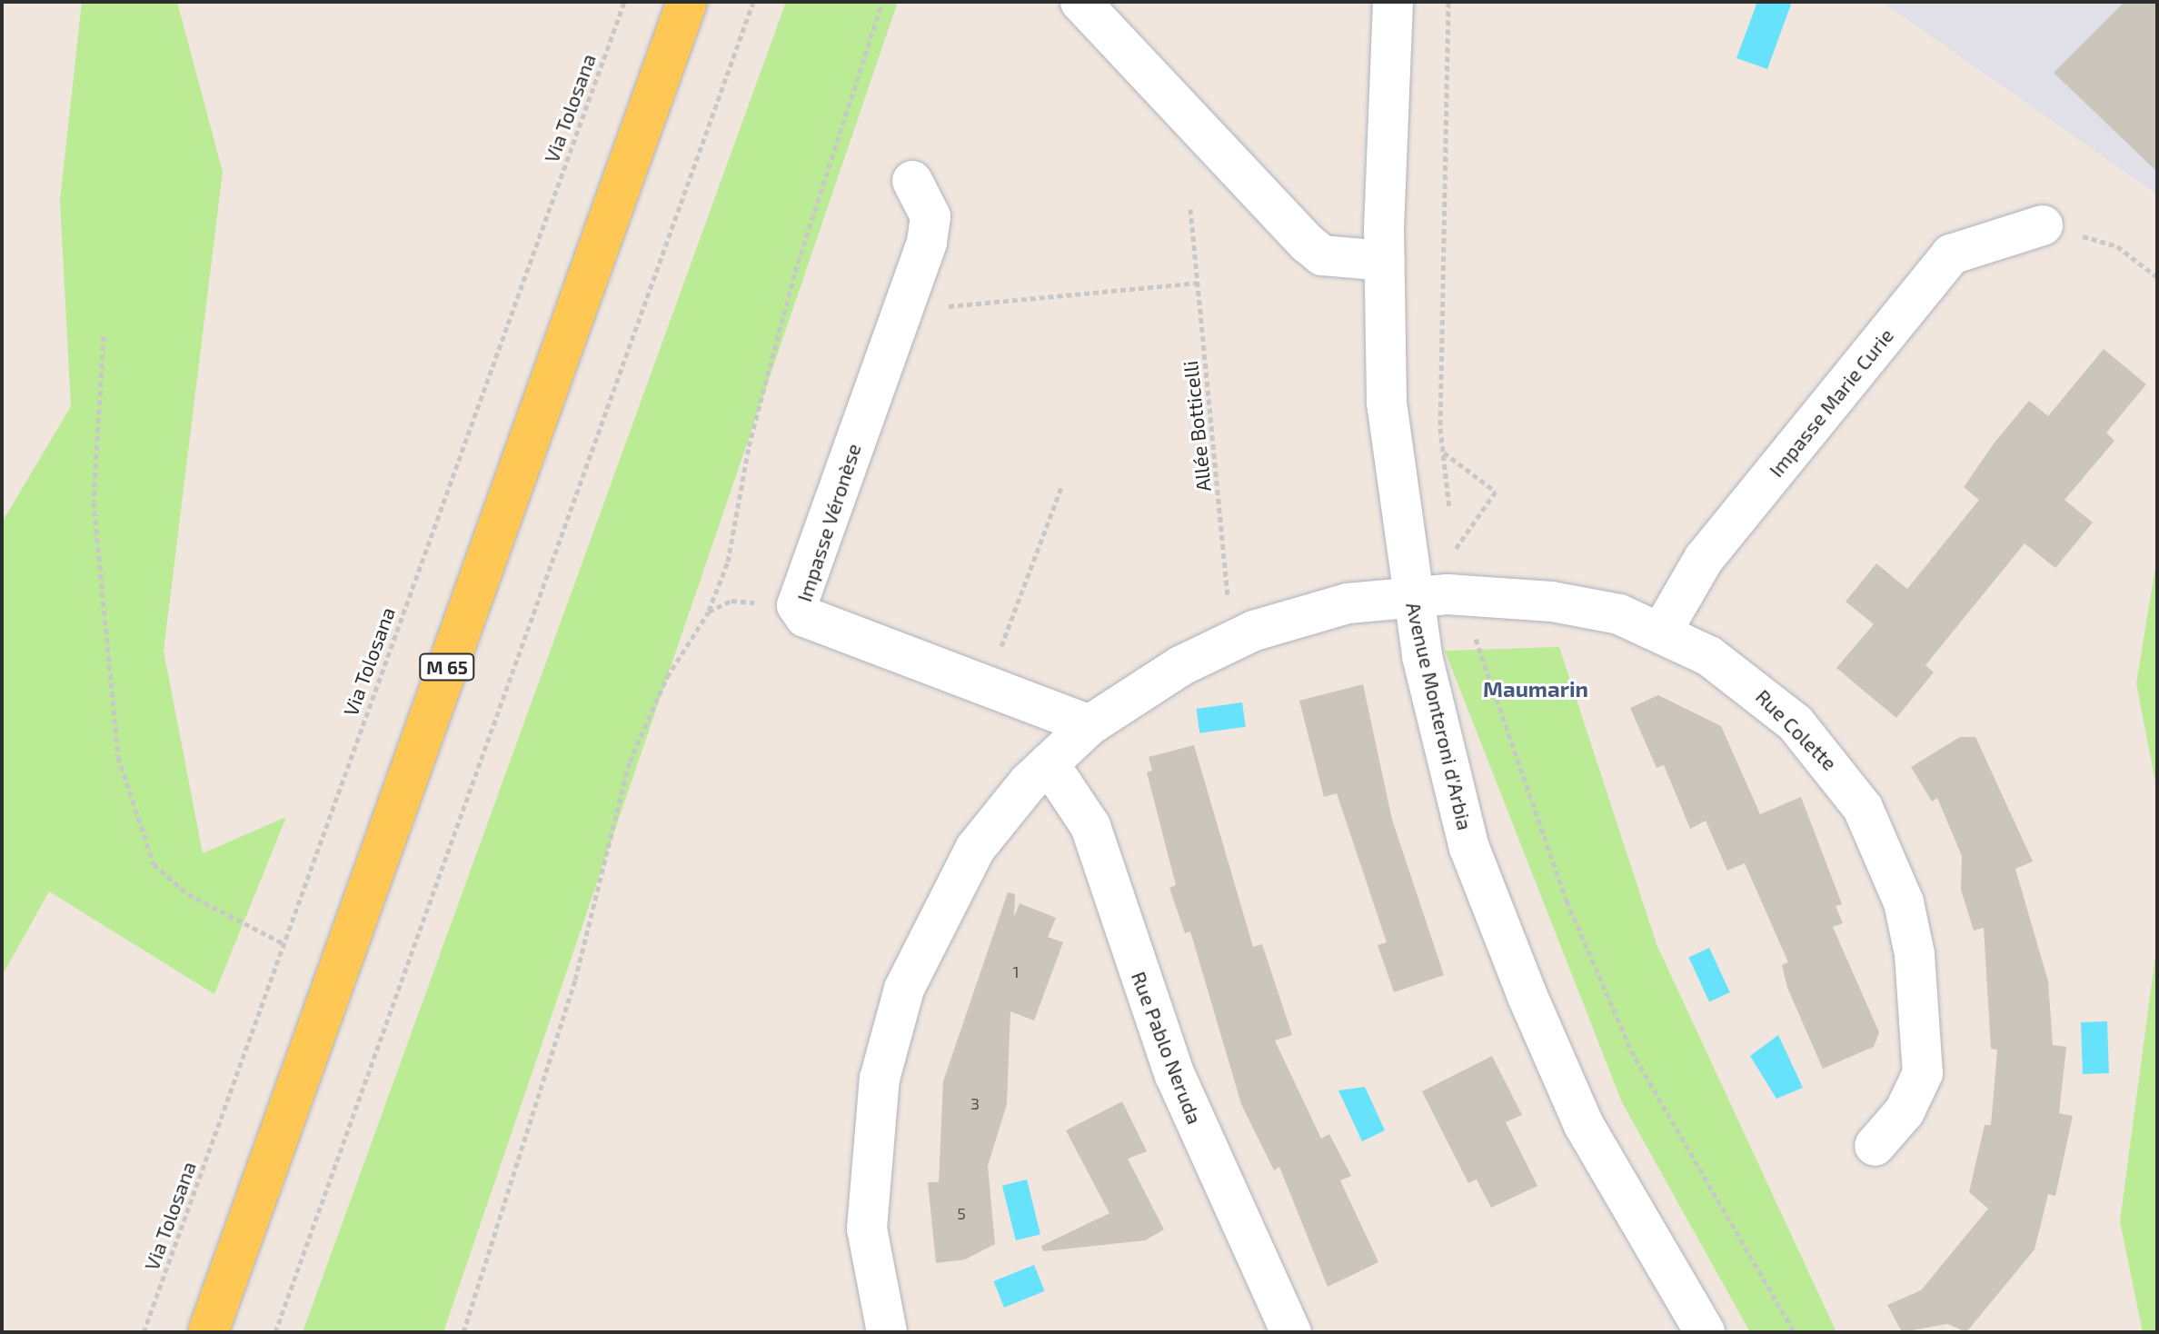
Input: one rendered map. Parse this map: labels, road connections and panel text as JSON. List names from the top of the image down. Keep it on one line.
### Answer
{"streets":{"main road":["M 65"],"street":["Impasse Marie Curie","Impasse Véronèse","Avenue Monteroni d'Arbia","Rue Colette","Rue Pablo Neruda"],"path":["Via Tolosana","Allée Botticelli"]},"crossings":[["Impasse Marie Curie","Rue Colette"],["Allée Botticelli","Rue Colette"],["Impasse Véronèse","Rue Colette"],["Avenue Monteroni d'Arbia","Rue Colette"],["Rue Colette","Rue Pablo Neruda"]],"districts":["Maumarin"],"house_numbers":["1","3","5"]}
